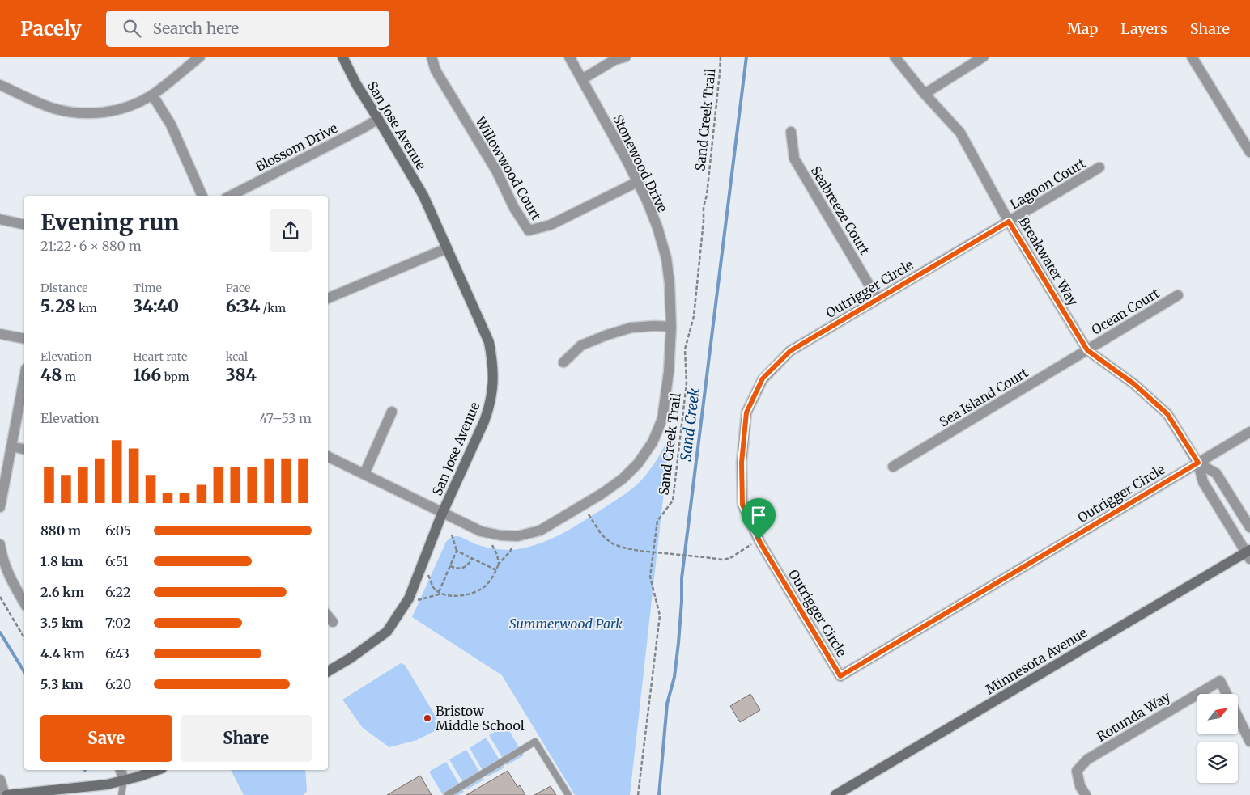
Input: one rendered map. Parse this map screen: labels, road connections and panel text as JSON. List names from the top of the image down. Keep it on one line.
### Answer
{"streets":{"street":["San Jose Avenue","Blossom Drive","Stonewood Drive","Willowwood Court","Lagoon Court","Seabreeze Court","Breakwater Way","Outrigger Circle","Ocean Court","Sea Island Court","Minnesota Avenue","Rotunda Way"],"path":["Sand Creek Trail"]},"crossings":[["San Jose Avenue","Blossom Drive"],["San Jose Avenue","Stonewood Drive"],["Stonewood Drive","Willowwood Court"],["Lagoon Court","Breakwater Way"],["Lagoon Court","Outrigger Circle"],["Seabreeze Court","Outrigger Circle"],["Breakwater Way","Outrigger Circle"],["Breakwater Way","Ocean Court"],["Breakwater Way","Sea Island Court"],["Breakwater Way","Minnesota Avenue"],["Ocean Court","Sea Island Court"]],"water":["Sand Creek"],"parks":["Summerwood Park"],"places":["Bristow Middle School"],"north":"top right","page":{"header":"Pacely","search":"Search here","nav":["Map","Layers","Share"],"heading":["Evening run","21:22 · 6 × 880 m"],"stats":[["Distance","5.28 km"],["Time","34:40"],["Pace","6:34 /km"],["Elevation","48 m"],["Heart rate","166 bpm"],["kcal","384"]],"chart":["Elevation","47–53 m"],"list":[{"name":"880 m","note":"6:05"},{"name":"1.8 km","note":"6:51"},{"name":"2.6 km","note":"6:22"},{"name":"3.5 km","note":"7:02"},{"name":"4.4 km","note":"6:43"},{"name":"5.3 km","note":"6:20"}],"buttons":["Save","Share"]}}
